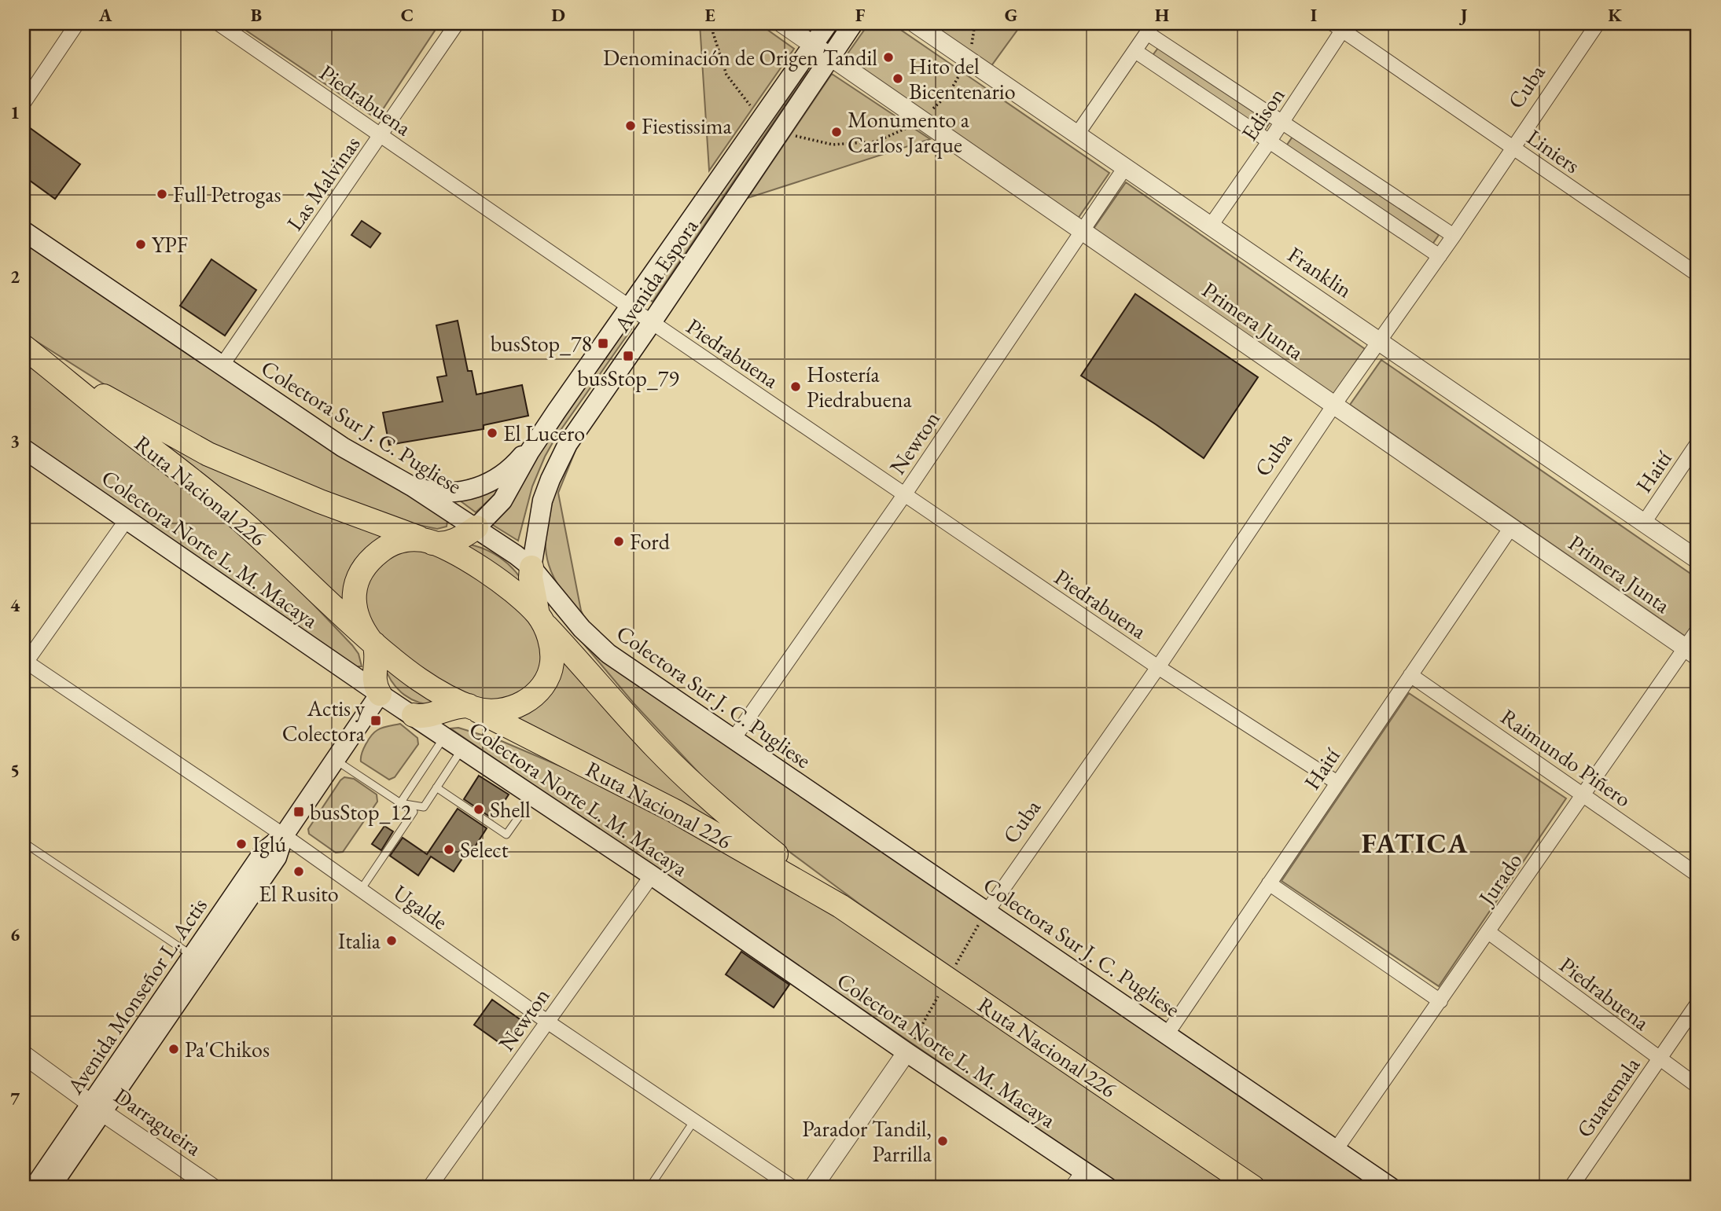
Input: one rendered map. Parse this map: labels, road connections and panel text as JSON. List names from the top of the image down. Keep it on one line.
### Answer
{"streets":{"highway":["Ruta Nacional 226"],"main road":["Avenida Espora","Colectora Sur J. C. Pugliese","Colectora Norte L. M. Macaya","Avenida Monseñor L. Actis"],"street":["Cuba","Piedrabuena","Edison","Liniers","Las Malvinas","Franklin","Primera Junta","Newton","Haití","Raimundo Piñero","Jurado","Ugalde","Guatemala","Darragueira"]},"crossings":[["Cuba","Piedrabuena"],["Cuba","Liniers"],["Cuba","Franklin"],["Cuba","Primera Junta"],["Cuba","Colectora Sur J. C. Pugliese"],["Piedrabuena","Las Malvinas"],["Piedrabuena","Avenida Espora"],["Piedrabuena","Newton"],["Piedrabuena","Haití"],["Piedrabuena","Jurado"],["Piedrabuena","Guatemala"],["Edison","Liniers"],["Edison","Franklin"],["Las Malvinas","Colectora Sur J. C. Pugliese"],["Franklin","Newton"],["Franklin","Haití"],["Avenida Espora","Primera Junta"],["Avenida Espora","Colectora Sur J. C. Pugliese"],["Primera Junta","Newton"],["Primera Junta","Haití"],["Primera Junta","Jurado"],["Colectora Sur J. C. Pugliese","Newton"],["Colectora Sur J. C. Pugliese","Haití"],["Colectora Sur J. C. Pugliese","Jurado"],["Newton","Colectora Norte L. M. Macaya"],["Newton","Ugalde"],["Haití","Raimundo Piñero"],["Colectora Norte L. M. Macaya","Avenida Monseñor L. Actis"],["Raimundo Piñero","Jurado"],["Ugalde","Avenida Monseñor L. Actis"],["Avenida Monseñor L. Actis","Darragueira"]],"districts":["FATICA"],"places":{"other":["Denominación de Origen Tandil","Hito del Bicentenario","Fiestissima","Monumento a Carlos Jarque","Full Petrogas","YPF","Hostería Piedrabuena","El Lucero","Ford","Shell","Iglú","Select","El Rusito","Italia","Pa'Chikos","Parador Tandil, Parrilla"],"transit":["busStop_78","busStop_79","Actis y Colectora","busStop_12"]},"grid":{"columns":["A","B","C","D","E","F","G","H","I","J","K"],"rows":["1","2","3","4","5","6","7"]}}
